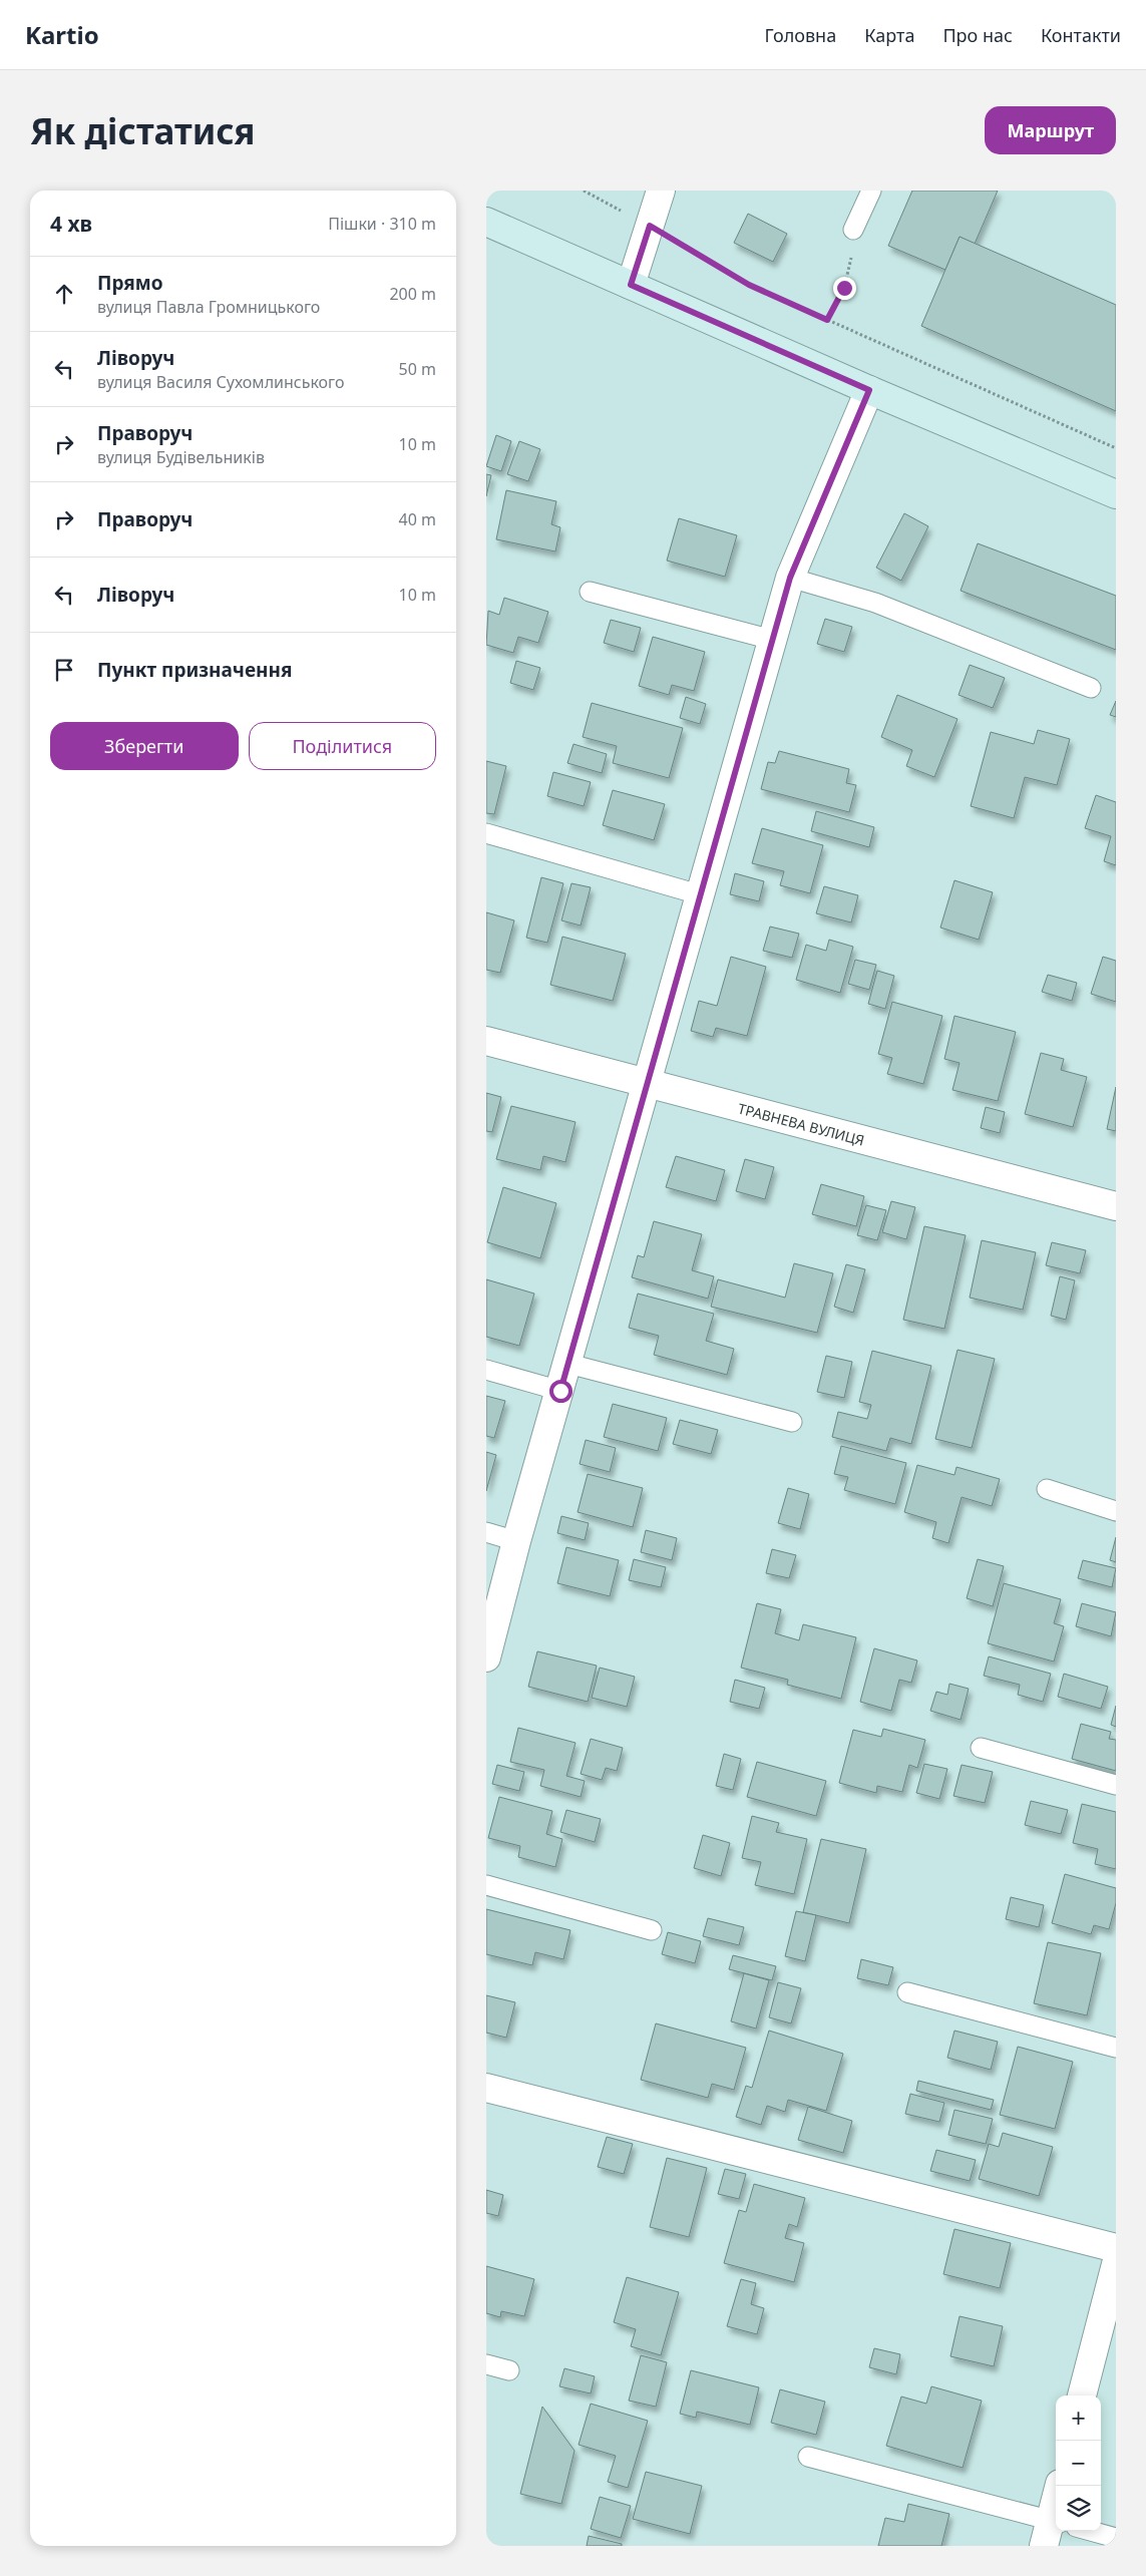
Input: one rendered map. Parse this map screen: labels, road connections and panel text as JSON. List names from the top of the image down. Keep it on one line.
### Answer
{"streets":{"street":["ТРАВНЕВА ВУЛИЦЯ"]},"page":{"header":"Kartio","nav":["Головна","Карта","Про нас","Контакти"],"buttons":["Маршрут",["Зберегти","Поділитися"]],"title":"Як дістатися","heading":["4 хв","Пішки · 310 m"],"list":[["Прямо","вулиця Павла Громницького","200 m"],["Ліворуч","вулиця Василя Сухомлинського","50 m"],["Праворуч","вулиця Будівельників","10 m"],["Праворуч","40 m"],["Ліворуч","10 m"],"Пункт призначення"],"map_buttons":["+","−"]}}
